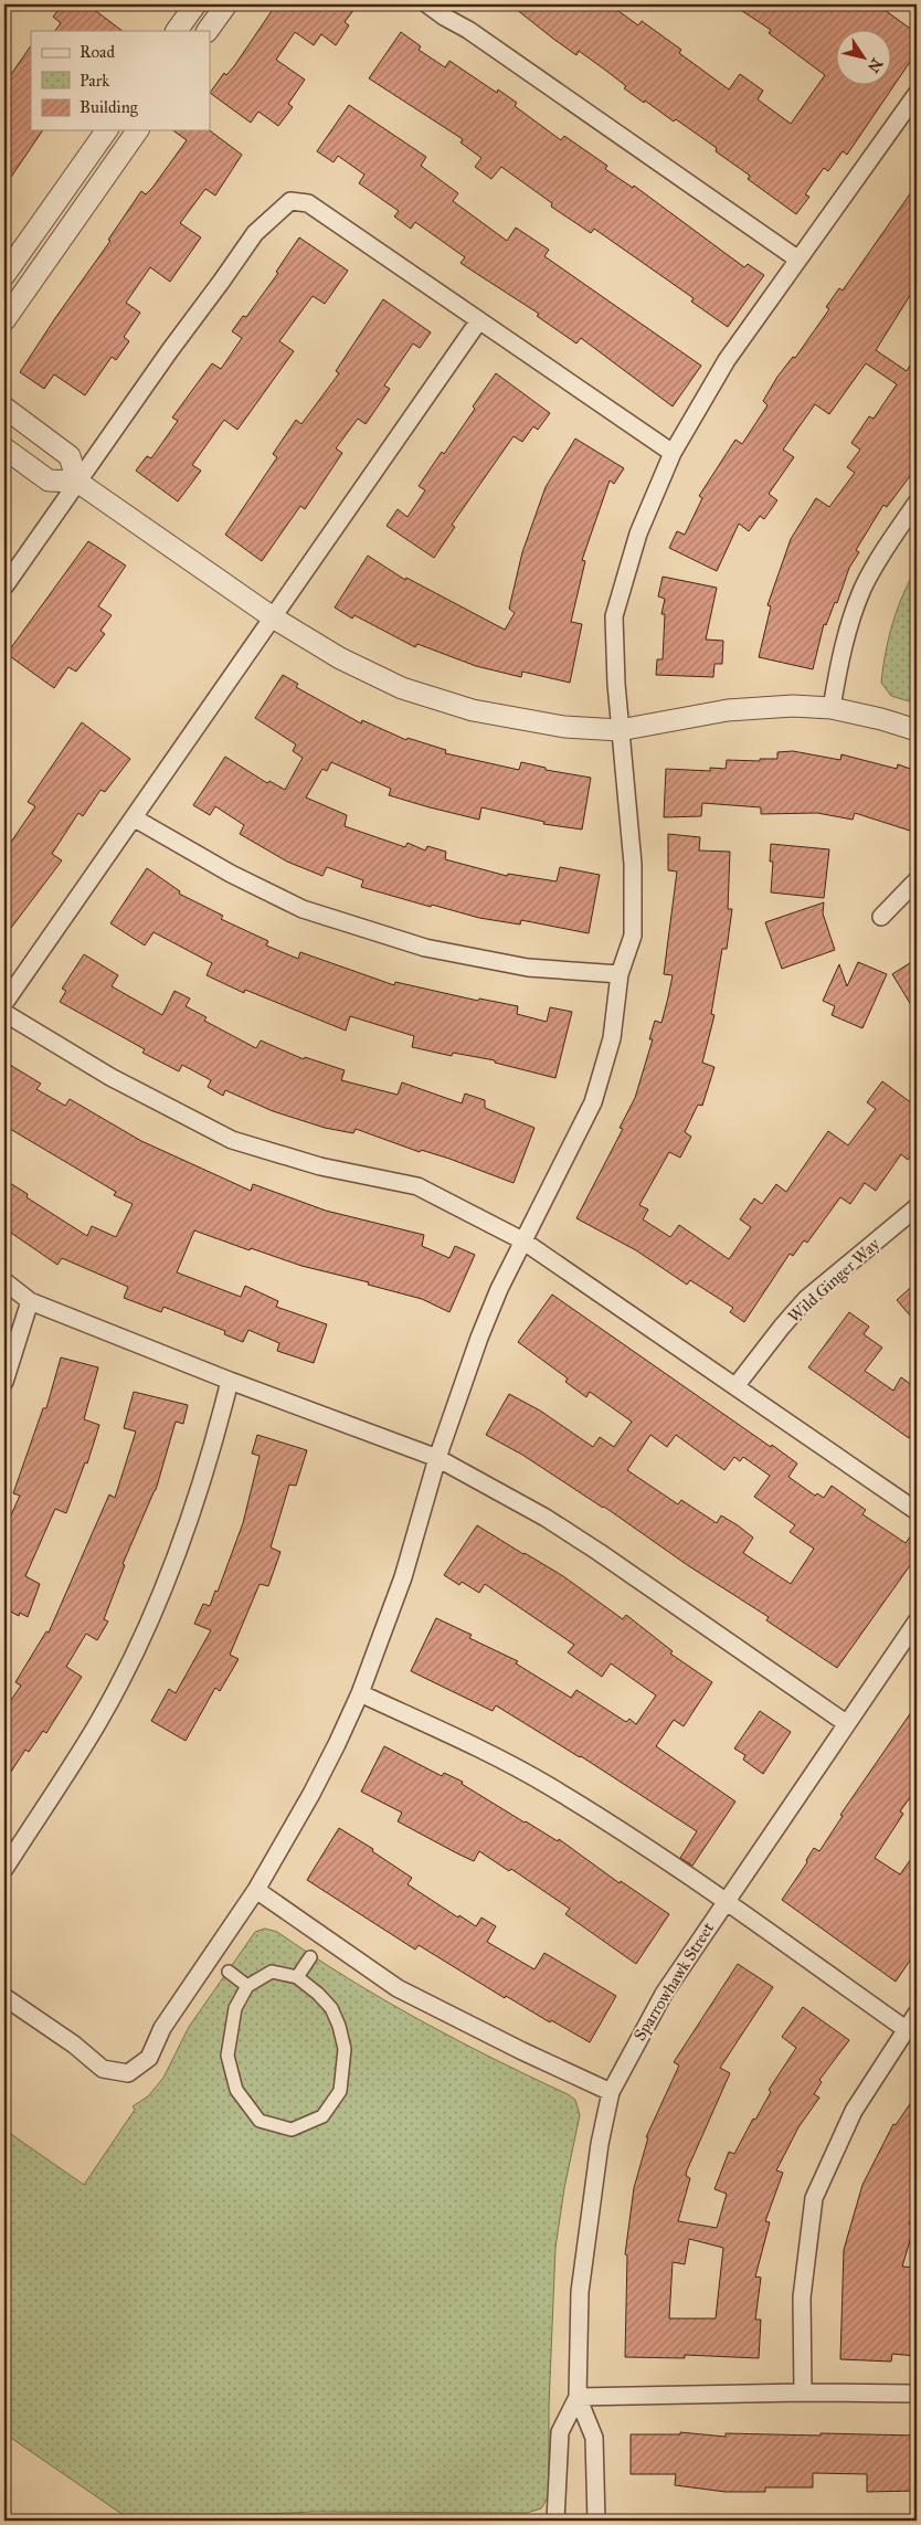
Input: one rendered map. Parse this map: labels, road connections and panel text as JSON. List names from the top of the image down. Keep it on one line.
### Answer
{"streets":{"street":["Wild Ginger Way","Sparrowhawk Street"]},"legend":["Road","Park","Building"],"north":"bottom right"}
